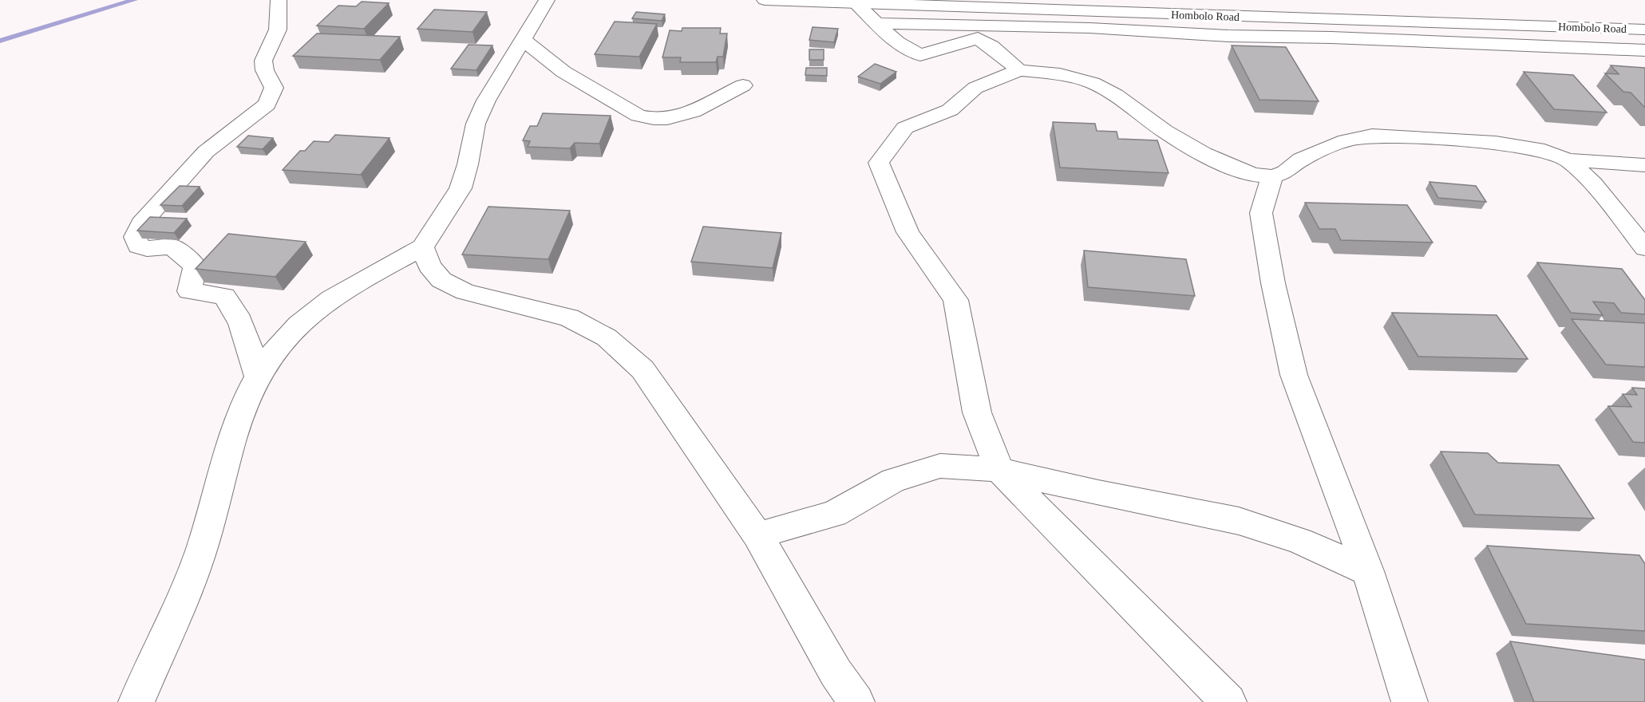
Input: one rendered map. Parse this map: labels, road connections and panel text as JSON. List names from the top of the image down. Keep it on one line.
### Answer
{"streets":{"street":["Hombolo Road"]}}
